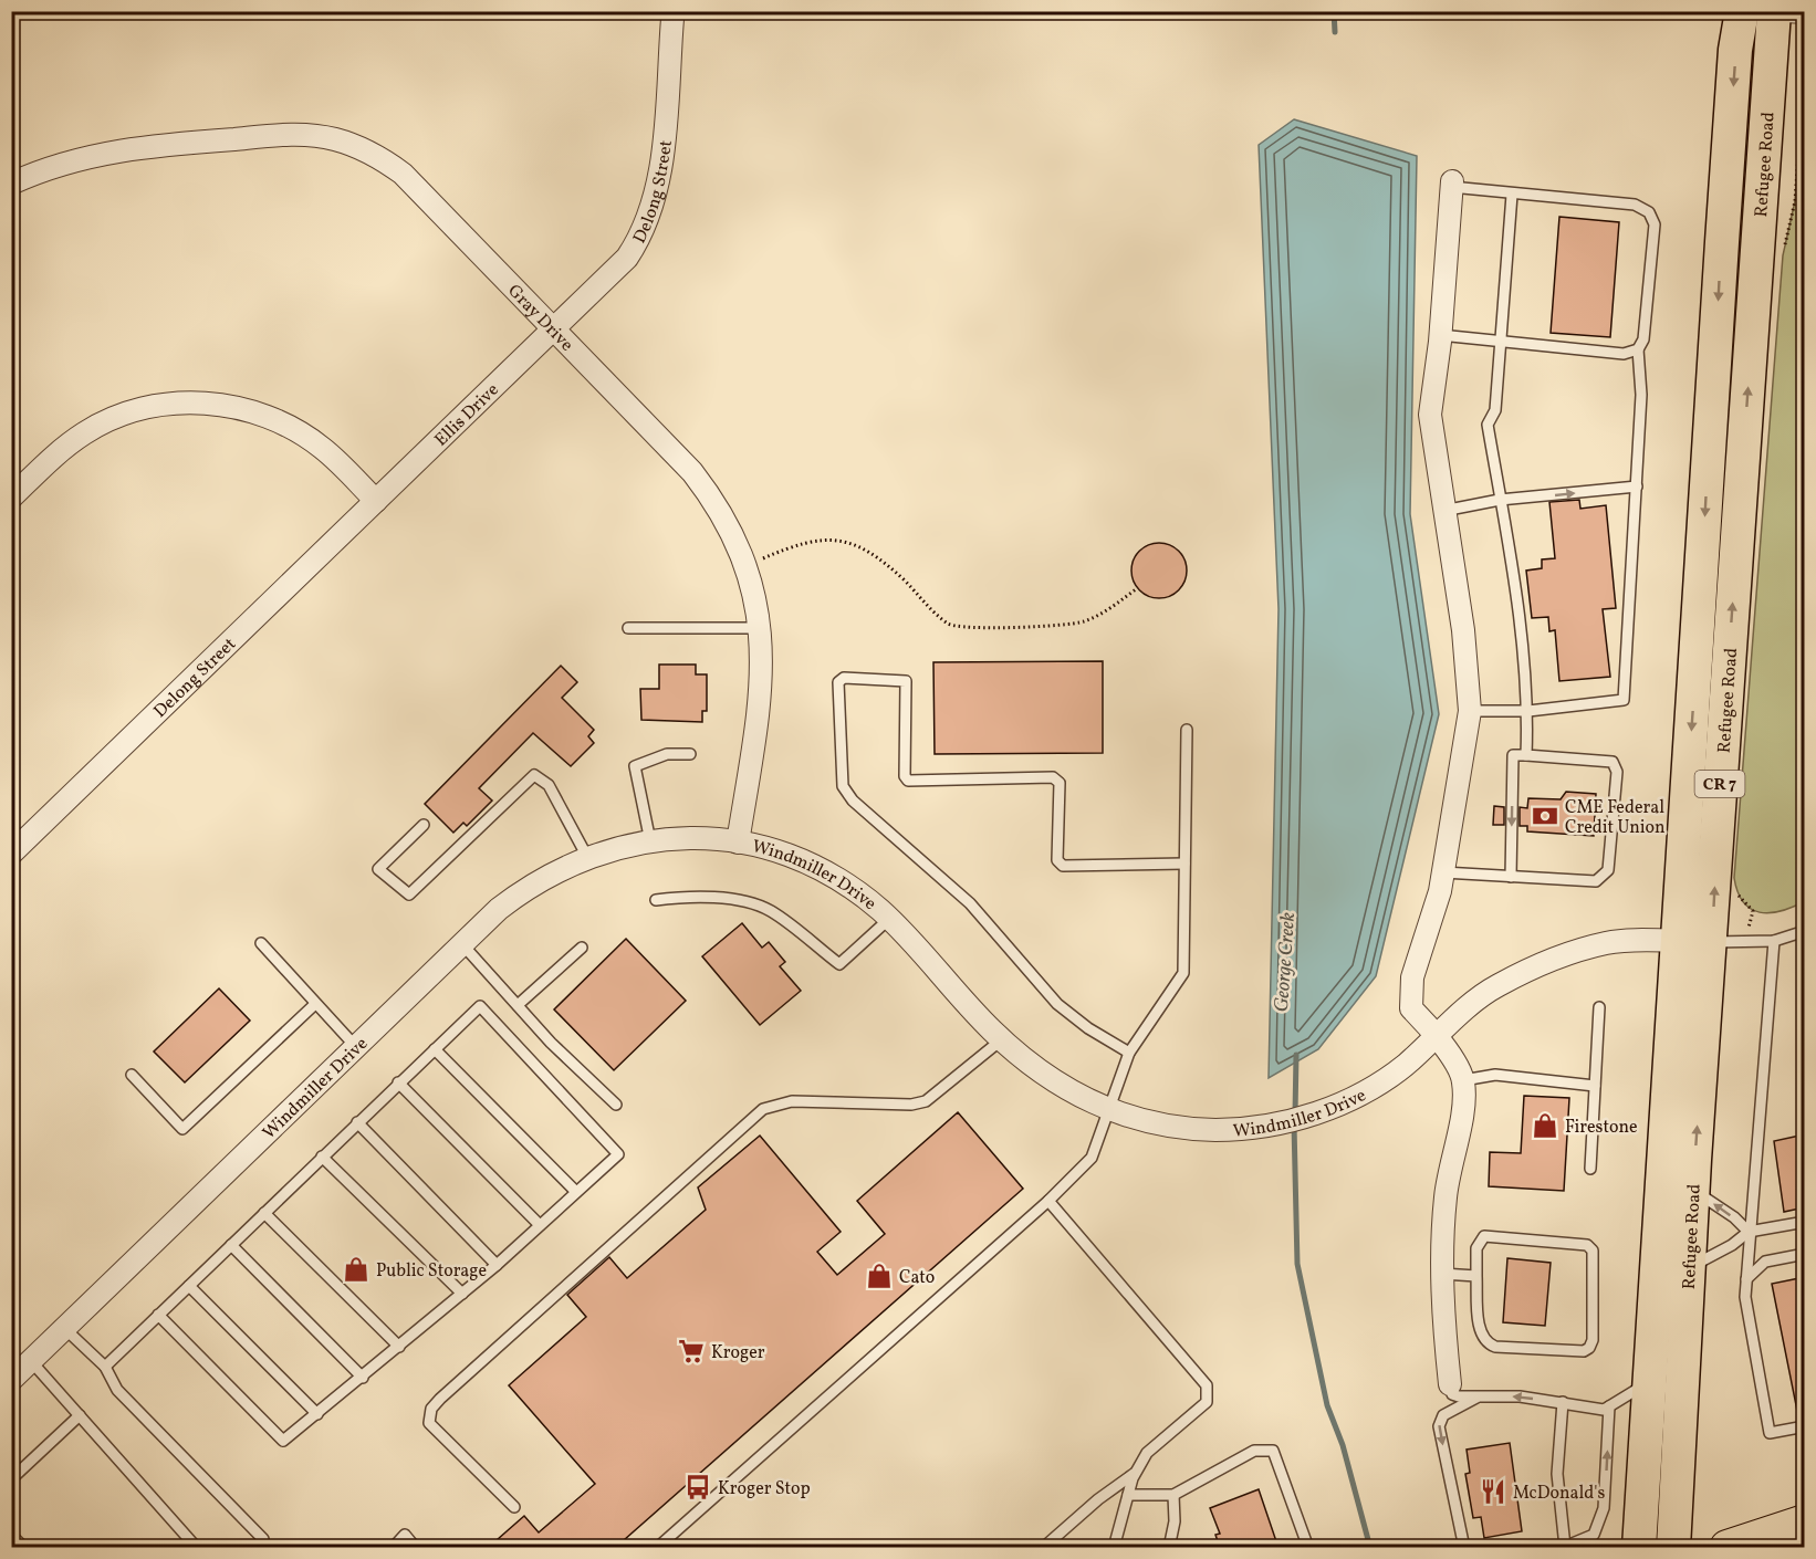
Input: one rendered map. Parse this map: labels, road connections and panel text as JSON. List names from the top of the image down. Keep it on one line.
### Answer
{"streets":{"main road":["Refugee Road","CR 7"],"street":["Delong Street","Gray Drive","Ellis Drive","Windmiller Drive"]},"crossings":[["Refugee Road","Windmiller Drive"],["Delong Street","Gray Drive"],["Delong Street","Ellis Drive"],["Gray Drive","Ellis Drive"],["Gray Drive","Windmiller Drive"]],"water":["George Creek"],"places":{"bank":["CME Federal Credit Union"],"shop":["Firestone","Public Storage","Cato"],"supermarket":["Kroger"],"bus stop":["Kroger Stop"],"restaurant":["McDonald's"]}}
